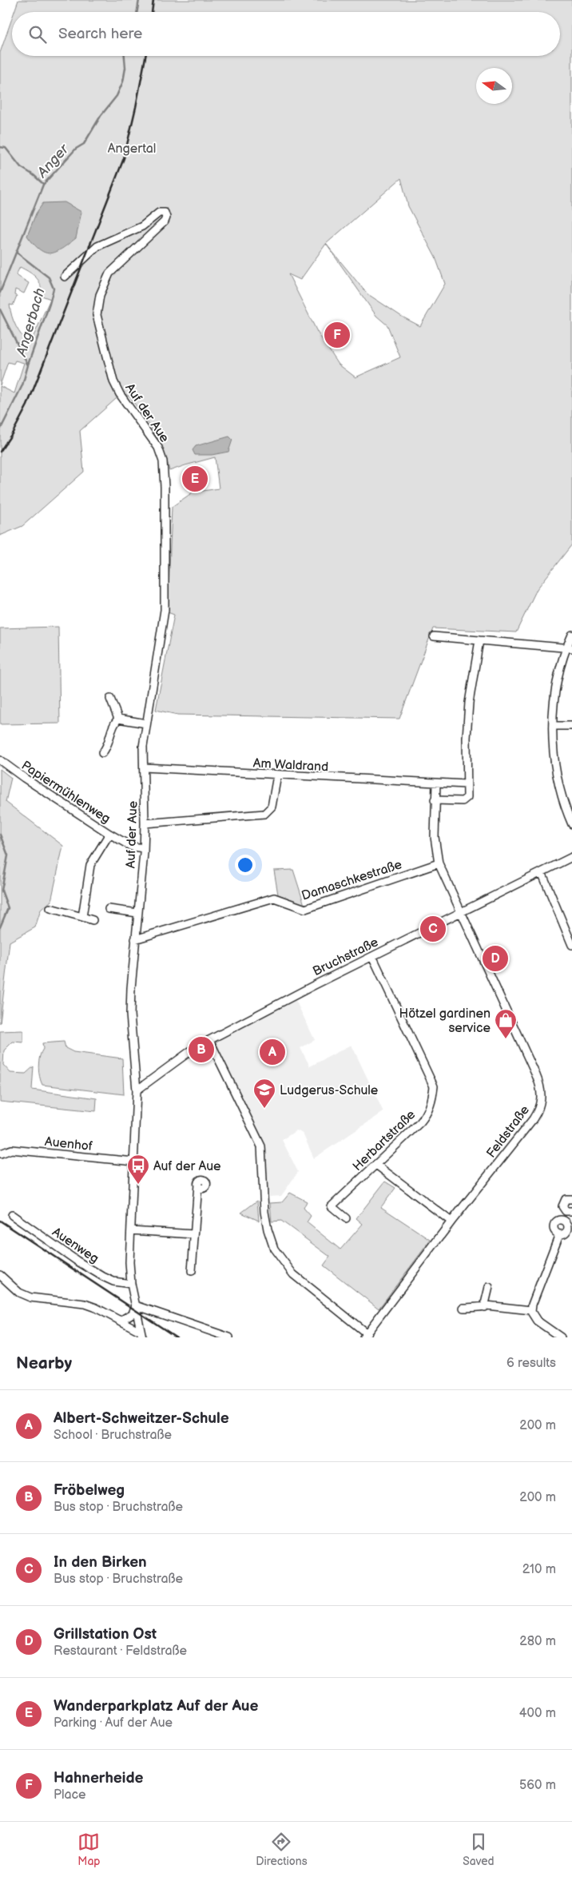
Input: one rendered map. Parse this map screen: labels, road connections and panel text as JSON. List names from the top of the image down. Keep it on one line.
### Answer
{"streets":{"street":["Auf der Aue","Am Waldrand","Papiermühlenweg","Damaschkestraße","Bruchstraße","Feldstraße","Herbartstraße","Auenhof","Auenweg"]},"crossings":[["Auf der Aue","Am Waldrand"],["Auf der Aue","Papiermühlenweg"],["Auf der Aue","Damaschkestraße"],["Auf der Aue","Bruchstraße"],["Auf der Aue","Auenhof"],["Auf der Aue","Auenweg"],["Am Waldrand","Feldstraße"],["Damaschkestraße","Feldstraße"],["Bruchstraße","Feldstraße"],["Bruchstraße","Herbartstraße"]],"water":["Anger","Angerbach"],"parks":["Angertal"],"places":{"shop":["Hötzel gardinen service"],"school or university":["Ludgerus-Schule"],"bus stop":["Auf der Aue"]},"north":"left","page":{"search":"Search here","pins":["F","E","C","D","B","A"],"heading":["Nearby","6 results"],"list":[{"mark":"A","name":"Albert-Schweitzer-Schule","note":"School · Bruchstraße","value":"200 m"},{"mark":"B","name":"Fröbelweg","note":"Bus stop · Bruchstraße","value":"200 m"},{"mark":"C","name":"In den Birken","note":"Bus stop · Bruchstraße","value":"210 m"},{"mark":"D","name":"Grillstation Ost","note":"Restaurant · Feldstraße","value":"280 m"},{"mark":"E","name":"Wanderparkplatz Auf der Aue","note":"Parking · Auf der Aue","value":"400 m"},{"mark":"F","name":"Hahnerheide","note":"Place","value":"560 m"}],"nav":["Map","Directions","Saved"]}}
